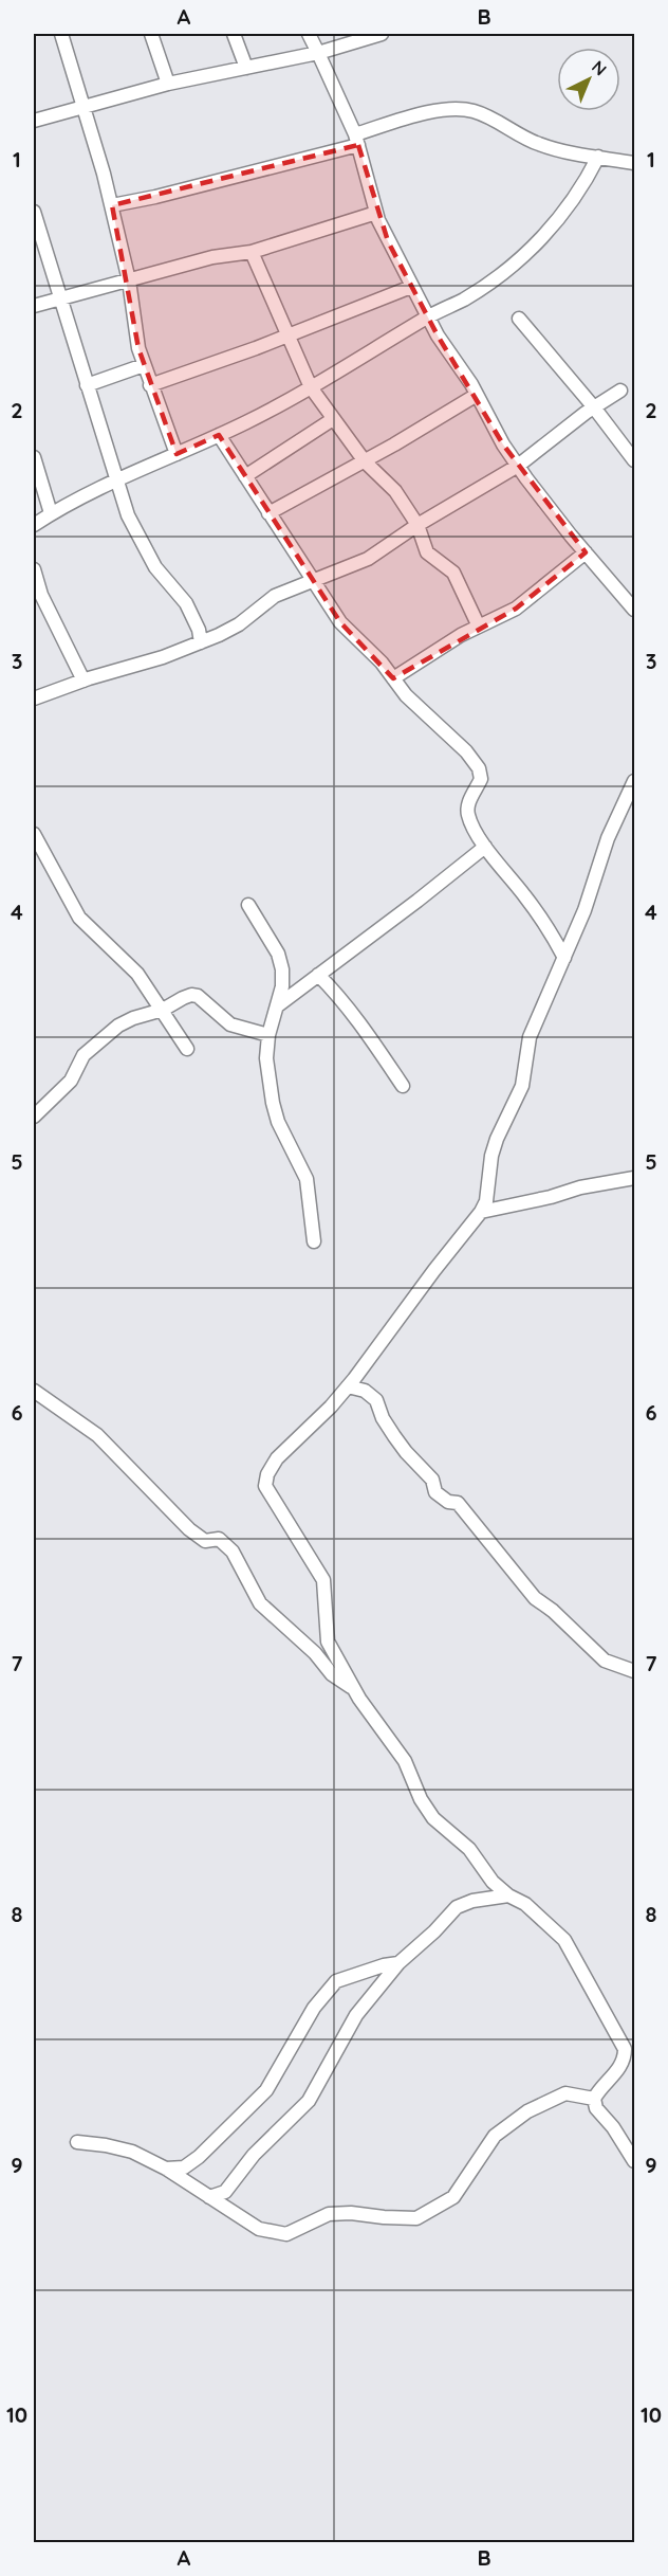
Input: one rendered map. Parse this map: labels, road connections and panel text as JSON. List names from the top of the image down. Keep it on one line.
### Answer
{"north":"top right","grid":{"columns":["A","B"],"rows":["1","2","3","4","5","6","7","8","9","10"]}}
